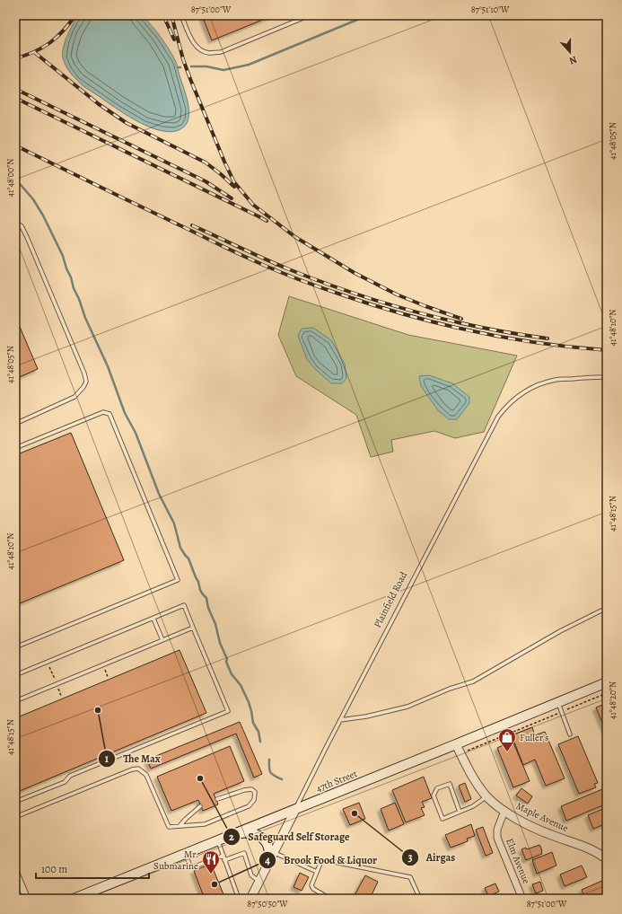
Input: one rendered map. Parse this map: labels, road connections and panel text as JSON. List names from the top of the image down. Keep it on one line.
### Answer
{"streets":{"main road":["47th Street"],"street":["Plainfield Road","Maple Avenue","Elm Avenue"]},"crossings":[["Plainfield Road","47th Street"],["47th Street","Maple Avenue"],["Maple Avenue","Elm Avenue"]],"places":{"other":["The Max","Safeguard Self Storage","Airgas","Brook Food & Liquor"],"shop":["Fuller's"],"restaurant":["Mr. Submarine"]},"scale_bar":"100 m","north":"bottom","coordinates":["87°51'00\"W","87°51'10\"W","41°48'05\"N","41°48'00\"N","41°48'10\"N","41°48'15\"N","41°48'20\"N","87°50'50\"W"]}
